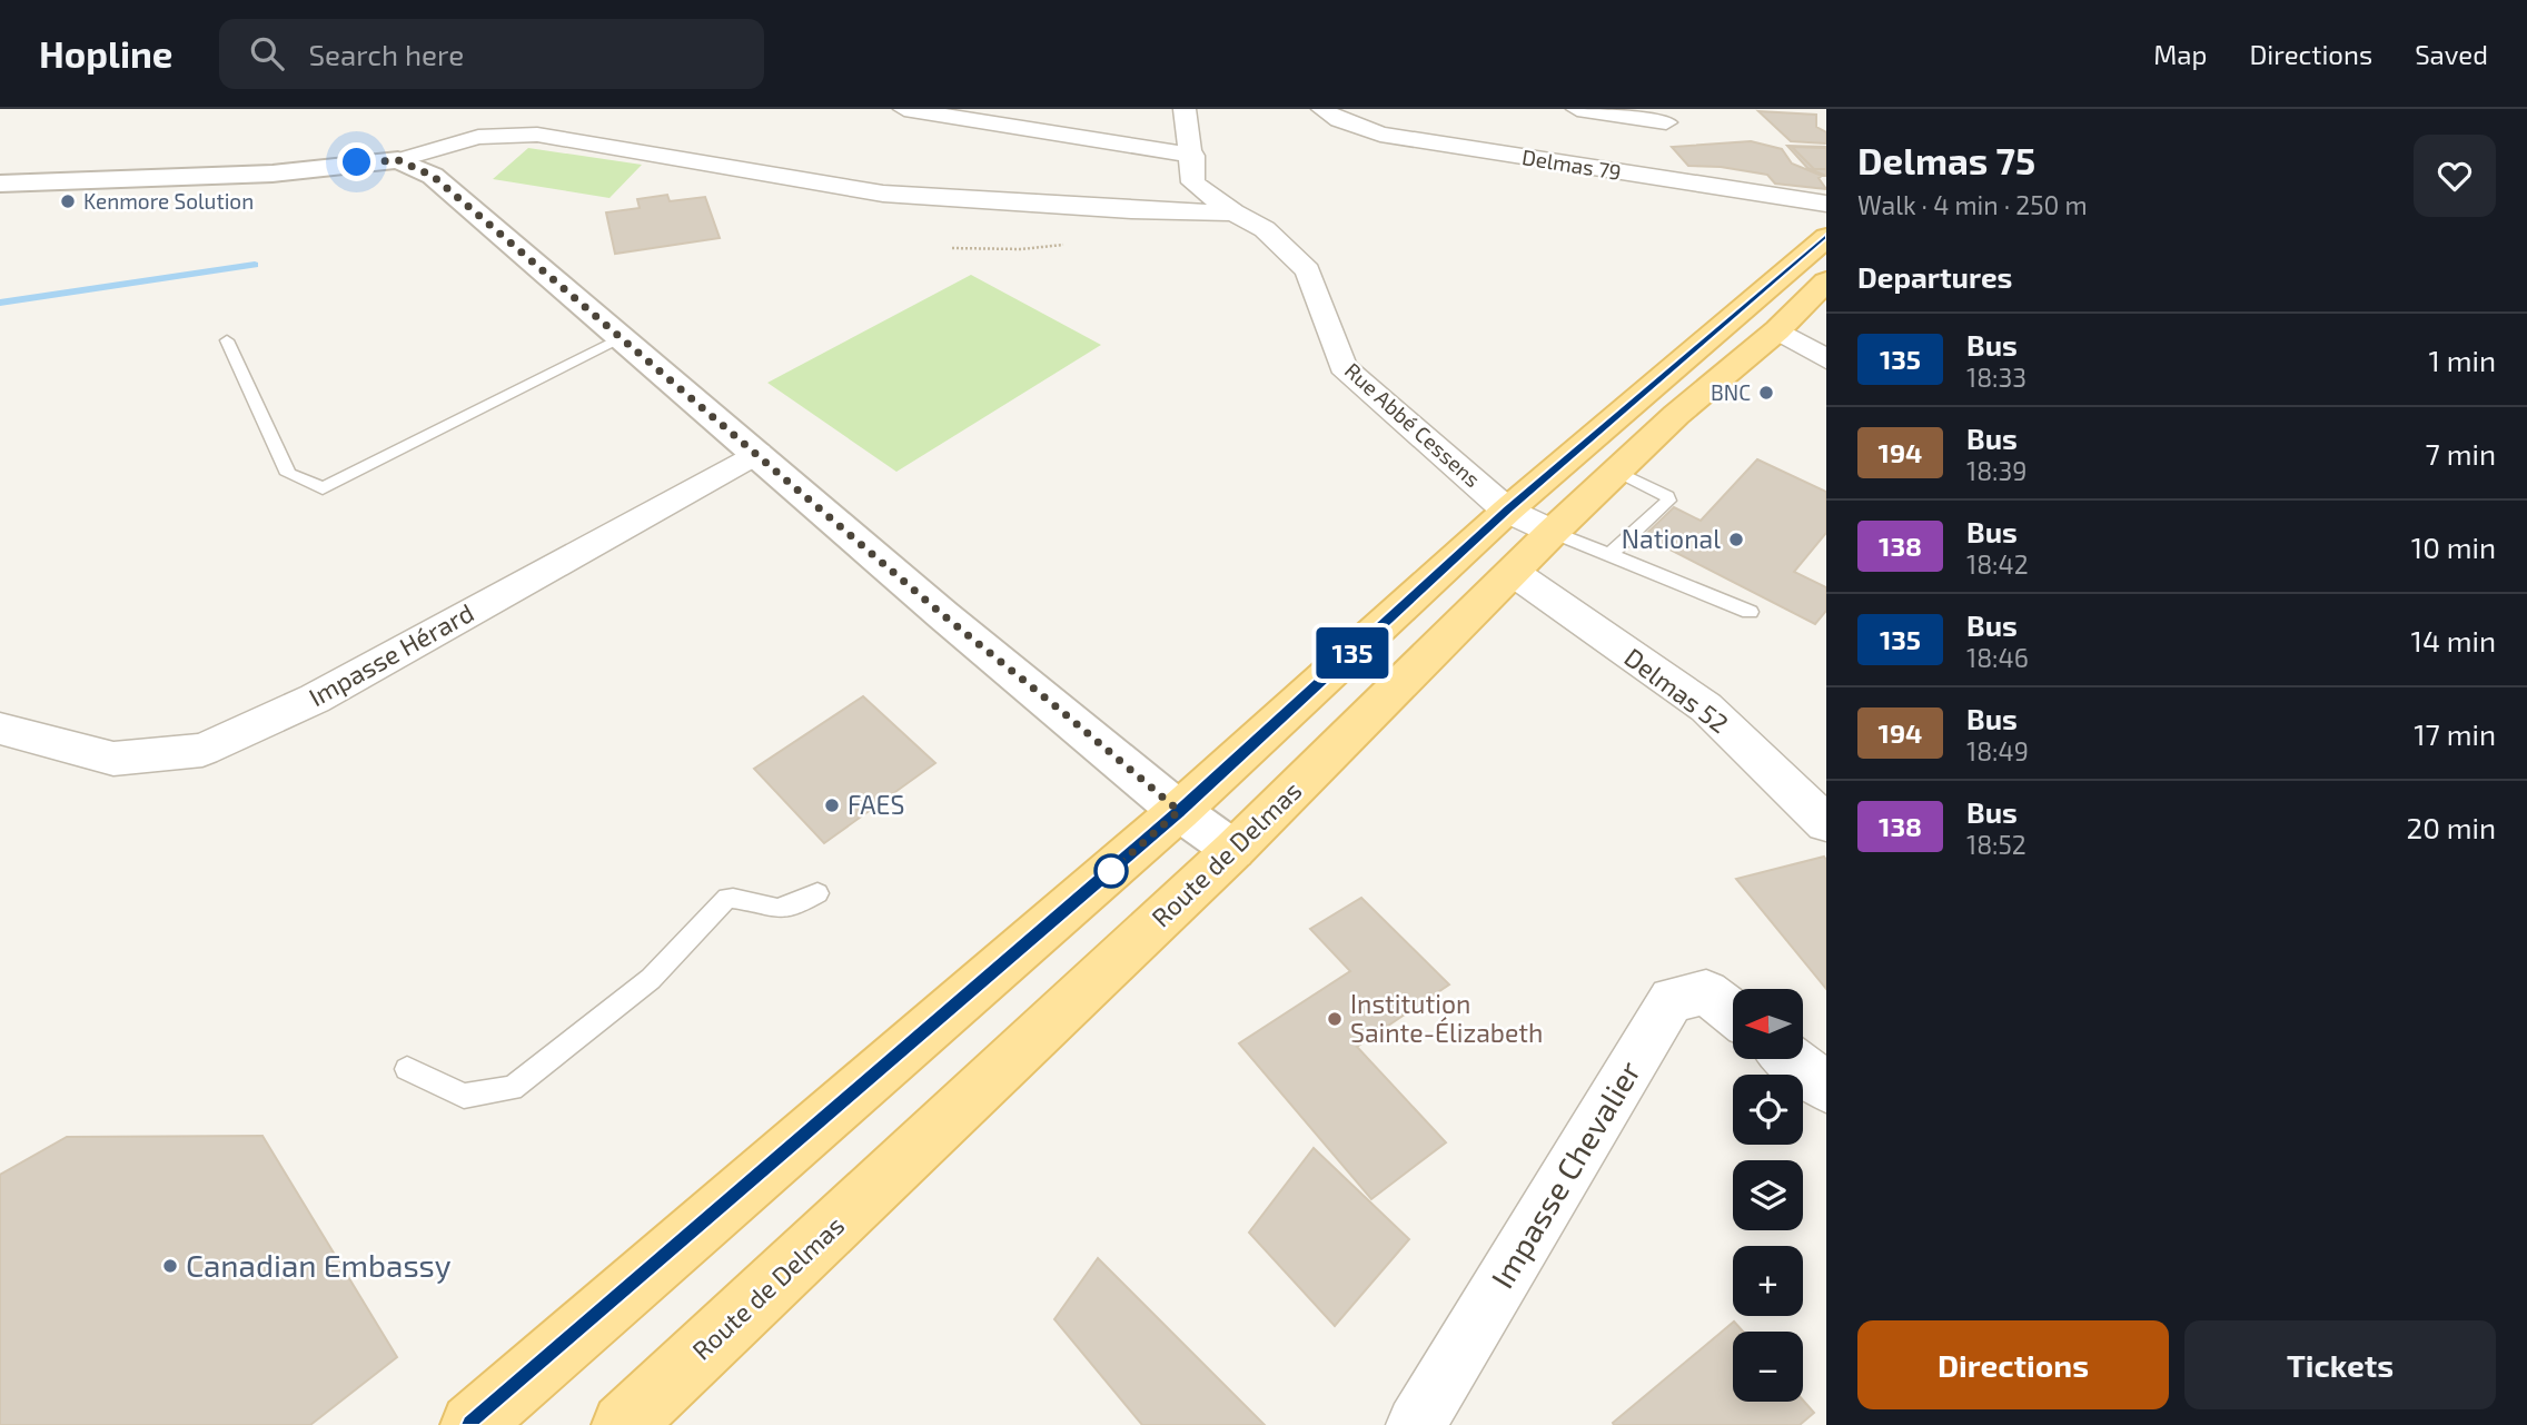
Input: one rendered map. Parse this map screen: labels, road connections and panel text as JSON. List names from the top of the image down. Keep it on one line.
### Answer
{"streets":{"main road":["Route de Delmas"],"street":["Delmas 79","Rue Abbé Cessens","Impasse Hérard","Delmas 52","Impasse Chevalier"]},"crossings":[["Rue Abbé Cessens","Route de Delmas"],["Delmas 52","Route de Delmas"]],"places":["Kenmore Solution","BNC","National","FAES","Institution Sainte-Élizabeth","Canadian Embassy"],"lines":["bus line 135"],"north":"left","page":{"header":"Hopline","search":"Search here","nav":["Map","Directions","Saved"],"on_map":"135","heading":[["Delmas 75","Walk · 4 min · 250 m"],"Departures"],"list":[{"mark":"135","name":"Bus","note":"18:33","value":"1 min"},{"mark":"194","name":"Bus","note":"18:39","value":"7 min"},{"mark":"138","name":"Bus","note":"18:42","value":"10 min"},{"mark":"135","name":"Bus","note":"18:46","value":"14 min"},{"mark":"194","name":"Bus","note":"18:49","value":"17 min"},{"mark":"138","name":"Bus","note":"18:52","value":"20 min"}],"map_buttons":["+","−"],"buttons":["Directions","Tickets"]}}
